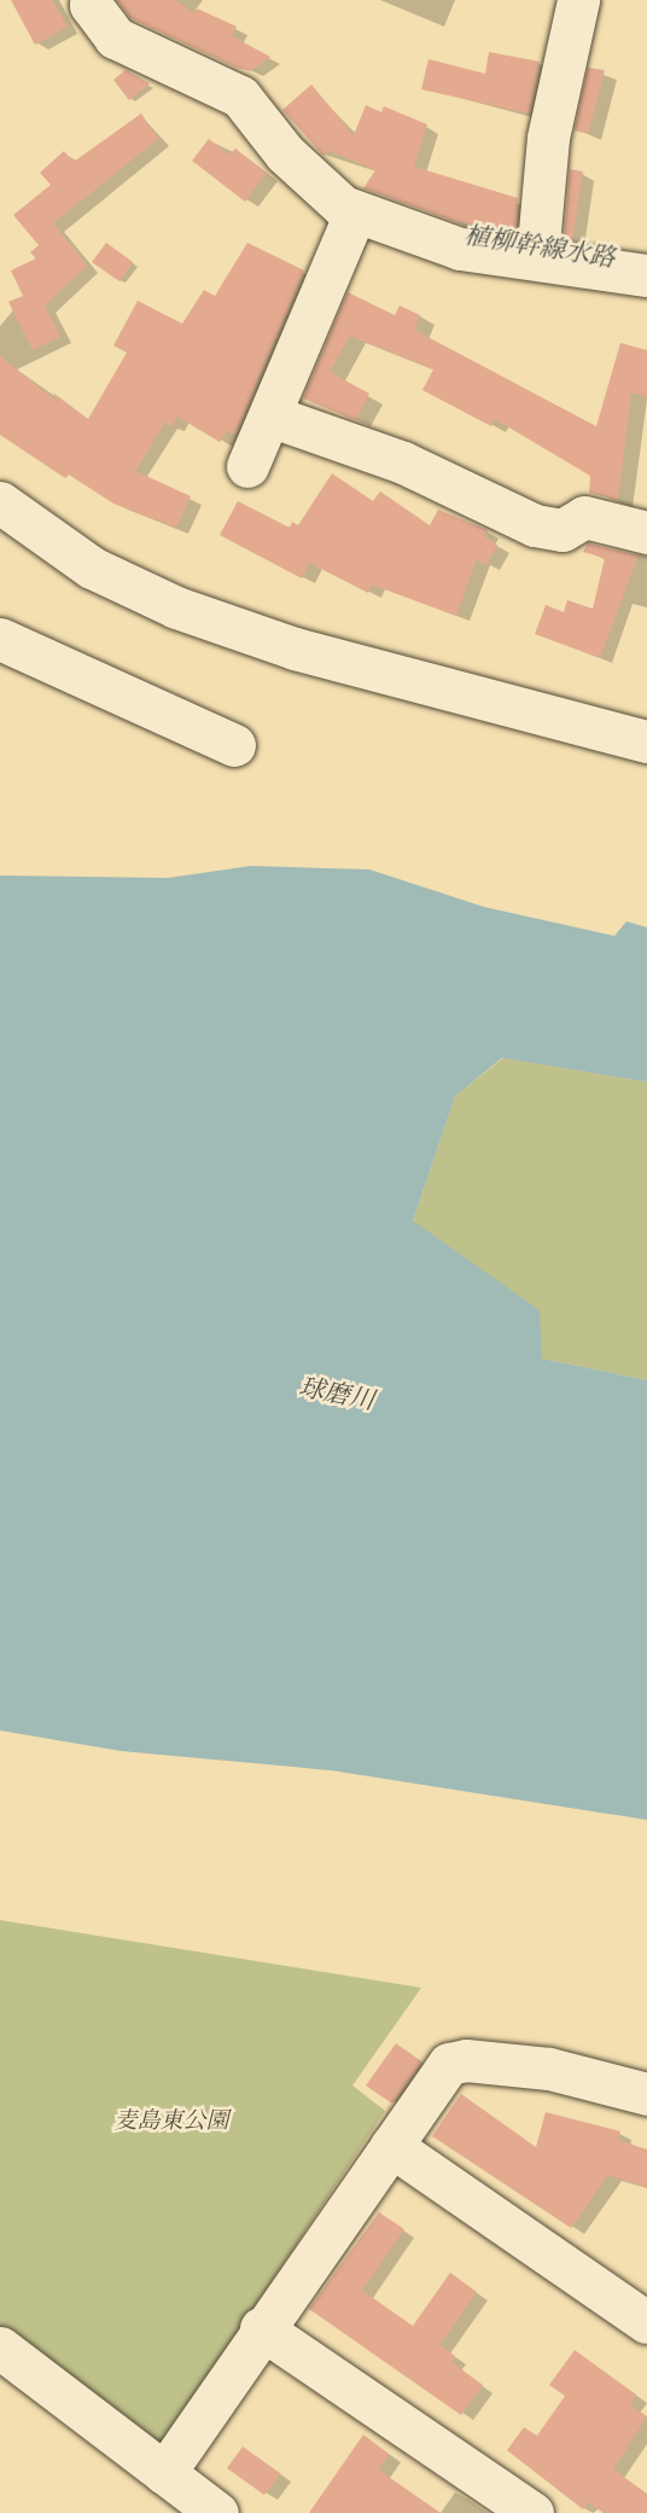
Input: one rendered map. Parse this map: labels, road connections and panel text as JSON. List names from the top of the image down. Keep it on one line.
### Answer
{"water":["植柳幹線水路","球磨川"],"parks":["麦島東公園"]}
